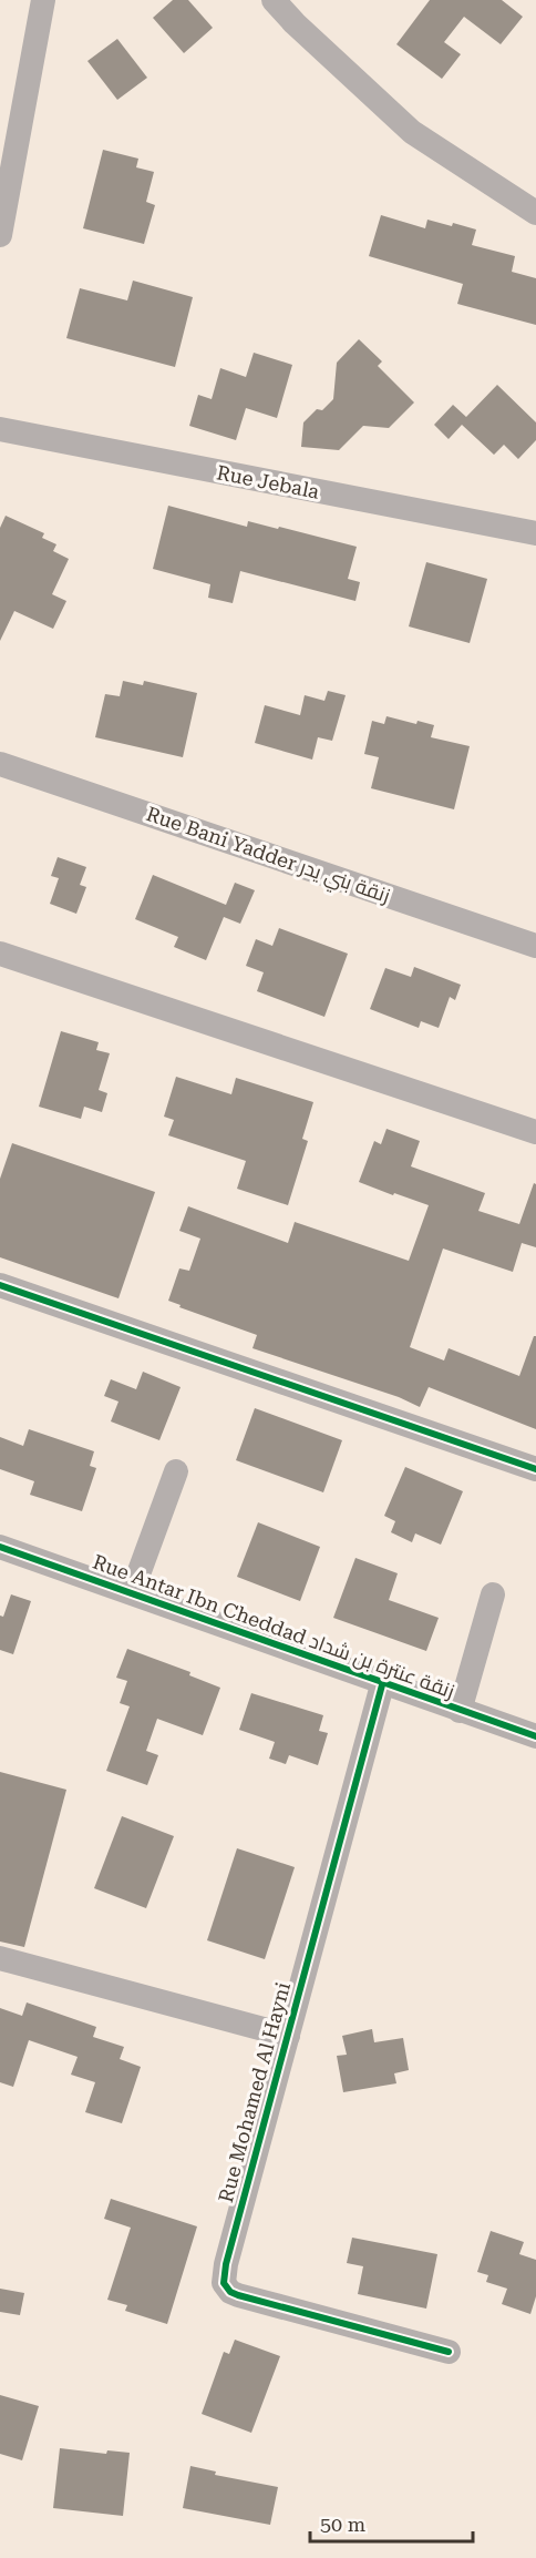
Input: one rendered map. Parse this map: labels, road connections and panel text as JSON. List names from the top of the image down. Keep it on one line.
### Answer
{"streets":{"street":["Rue Jebala","Rue Bani Yadder زنقة بني يدر","Rue Antar Ibn Cheddad زنقة عنترة بن شداد","Rue Mohamed Al Hayni"]},"crossings":[["Rue Antar Ibn Cheddad زنقة عنترة بن شداد","Rue Mohamed Al Hayni"]],"scale_bar":"50 m"}
